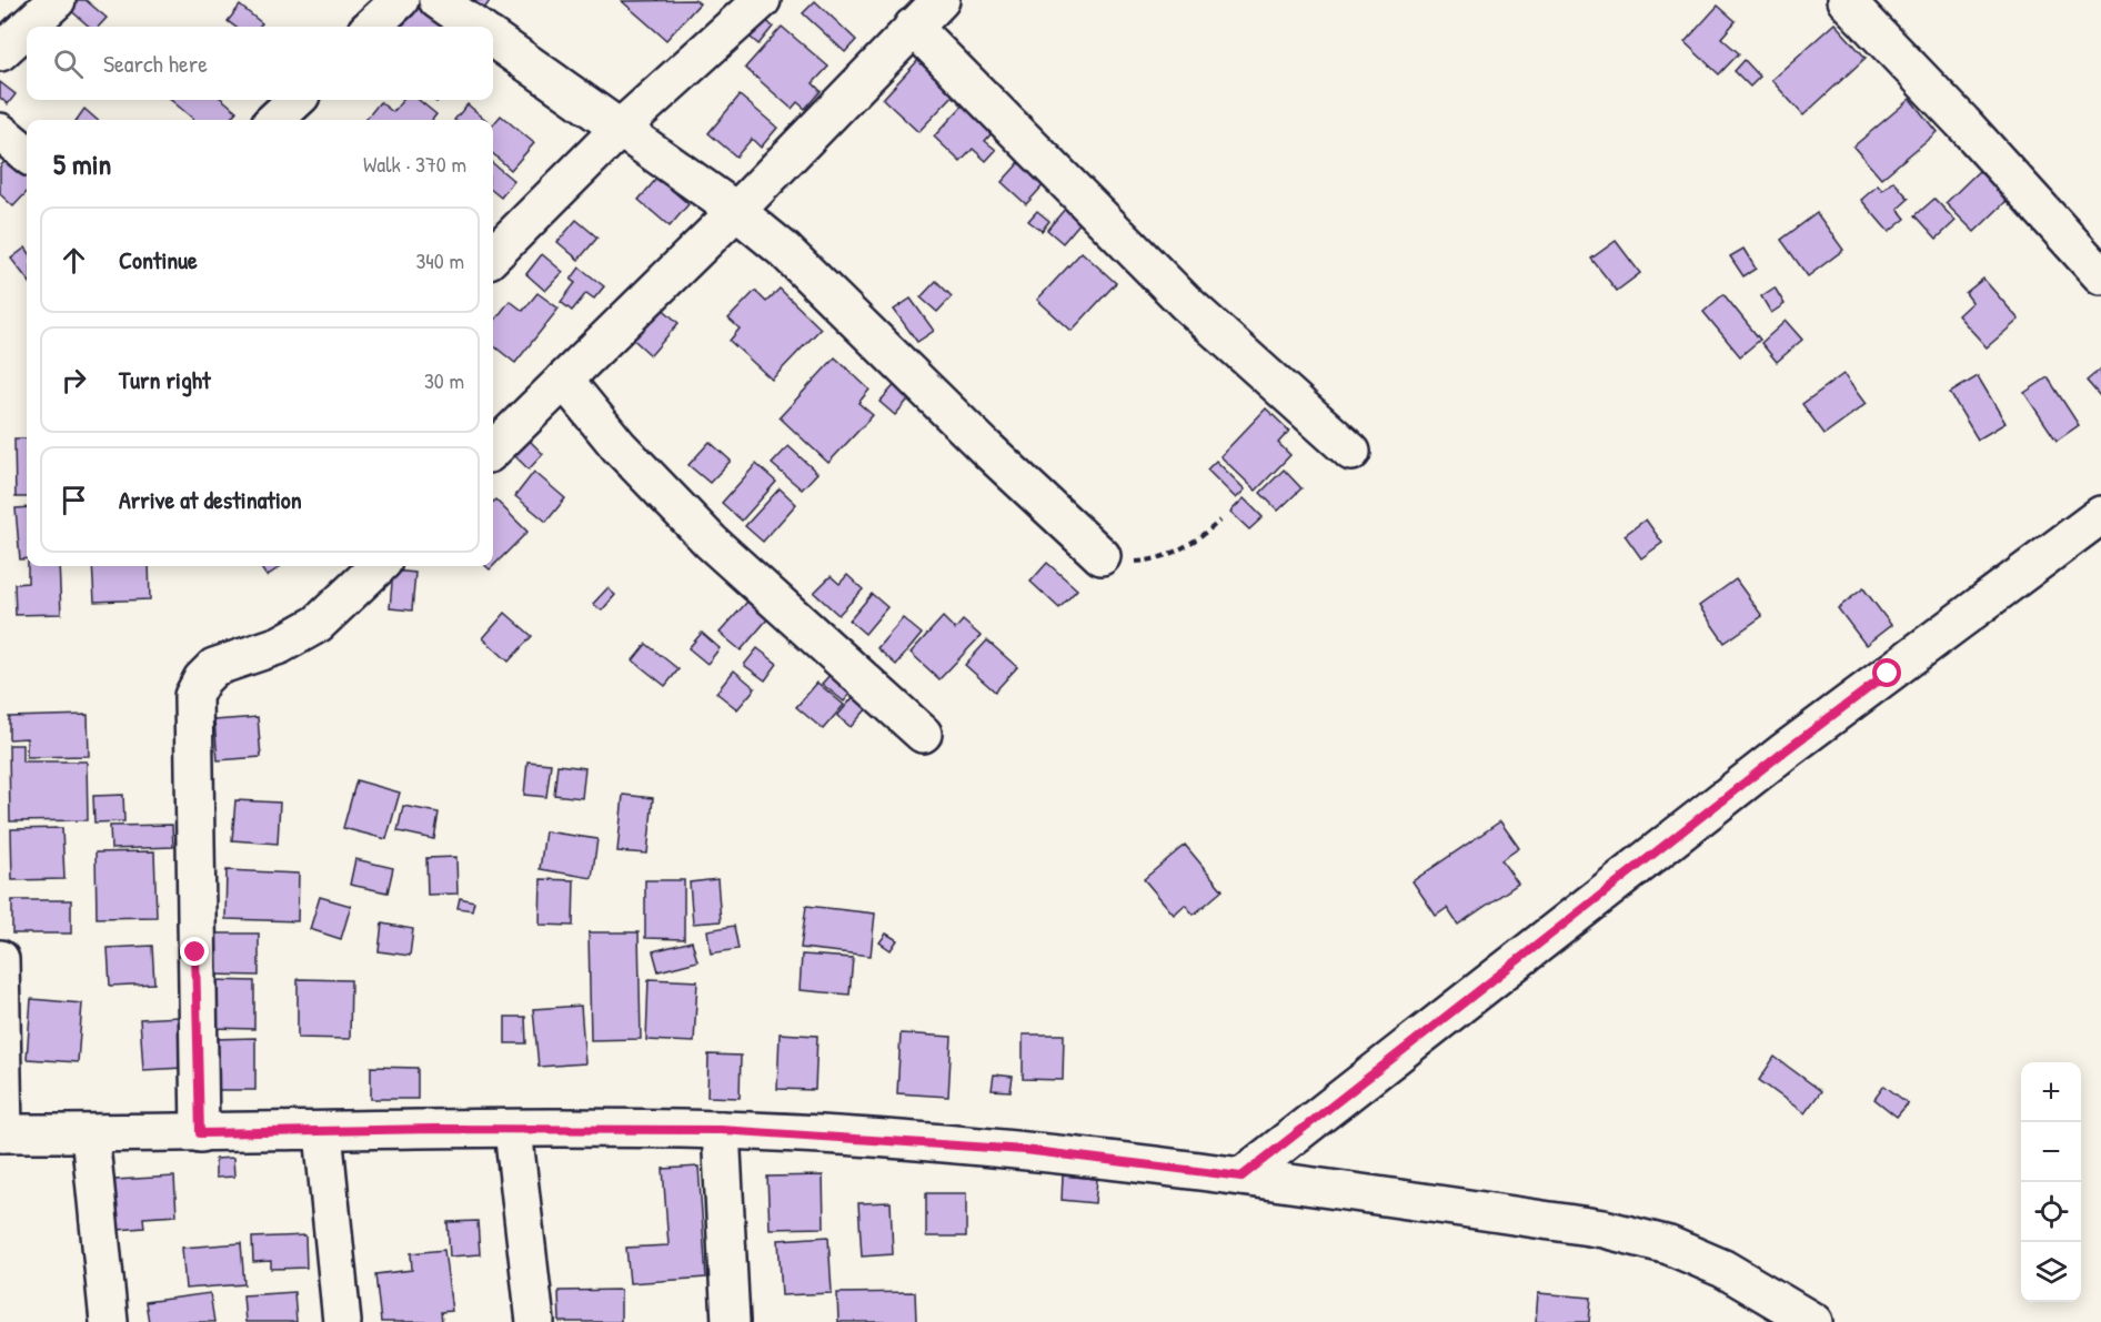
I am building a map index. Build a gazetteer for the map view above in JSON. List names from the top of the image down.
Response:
{
  "page": {
    "search": "Search here",
    "heading": ["5 min", "Walk · 370 m"],
    "list": [
      ["Continue", "340 m"],
      ["Turn right", "30 m"],
      "Arrive at destination"
    ],
    "map_buttons": ["+", "−"]
  }
}
